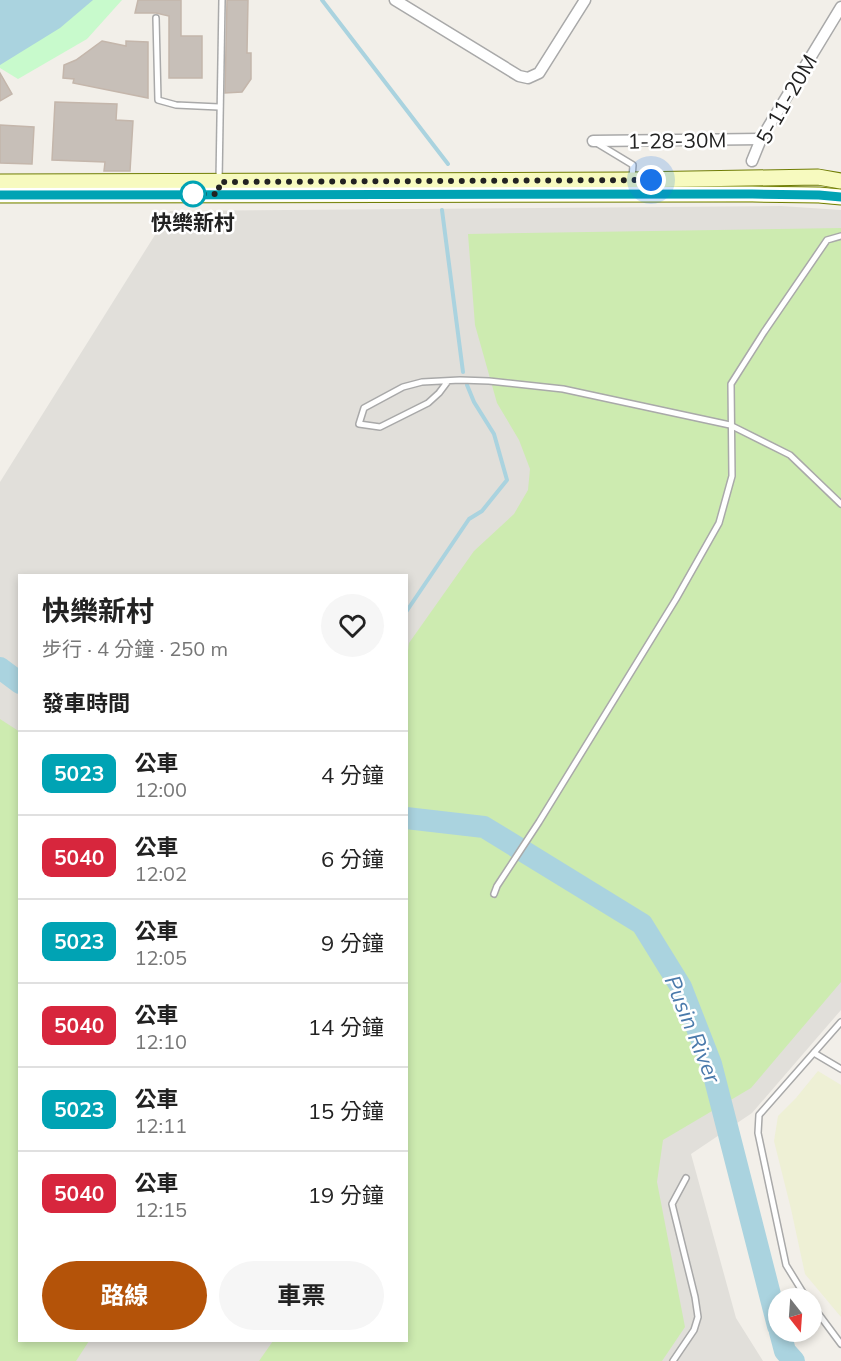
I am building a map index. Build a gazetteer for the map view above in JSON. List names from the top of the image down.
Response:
{
  "streets": {
    "street": ["5-11-20M", "1-28-30M"]
  },
  "crossings": [
    ["5-11-20M", "1-28-30M"]
  ],
  "water": ["Pusin River"],
  "places": ["快樂新村"],
  "lines": ["bus line 5023"],
  "north": "bottom",
  "page": {
    "heading": [
      ["快樂新村", "步行 · 4 分鐘 · 250 m"],
      "發車時間"
    ],
    "list": [
      {
        "mark": "5023",
        "name": "公車",
        "note": "12:00",
        "value": "4 分鐘"
      },
      {
        "mark": "5040",
        "name": "公車",
        "note": "12:02",
        "value": "6 分鐘"
      },
      {
        "mark": "5023",
        "name": "公車",
        "note": "12:05",
        "value": "9 分鐘"
      },
      {
        "mark": "5040",
        "name": "公車",
        "note": "12:10",
        "value": "14 分鐘"
      },
      {
        "mark": "5023",
        "name": "公車",
        "note": "12:11",
        "value": "15 分鐘"
      },
      {
        "mark": "5040",
        "name": "公車",
        "note": "12:15",
        "value": "19 分鐘"
      }
    ],
    "buttons": ["路線", "車票"]
  }
}
